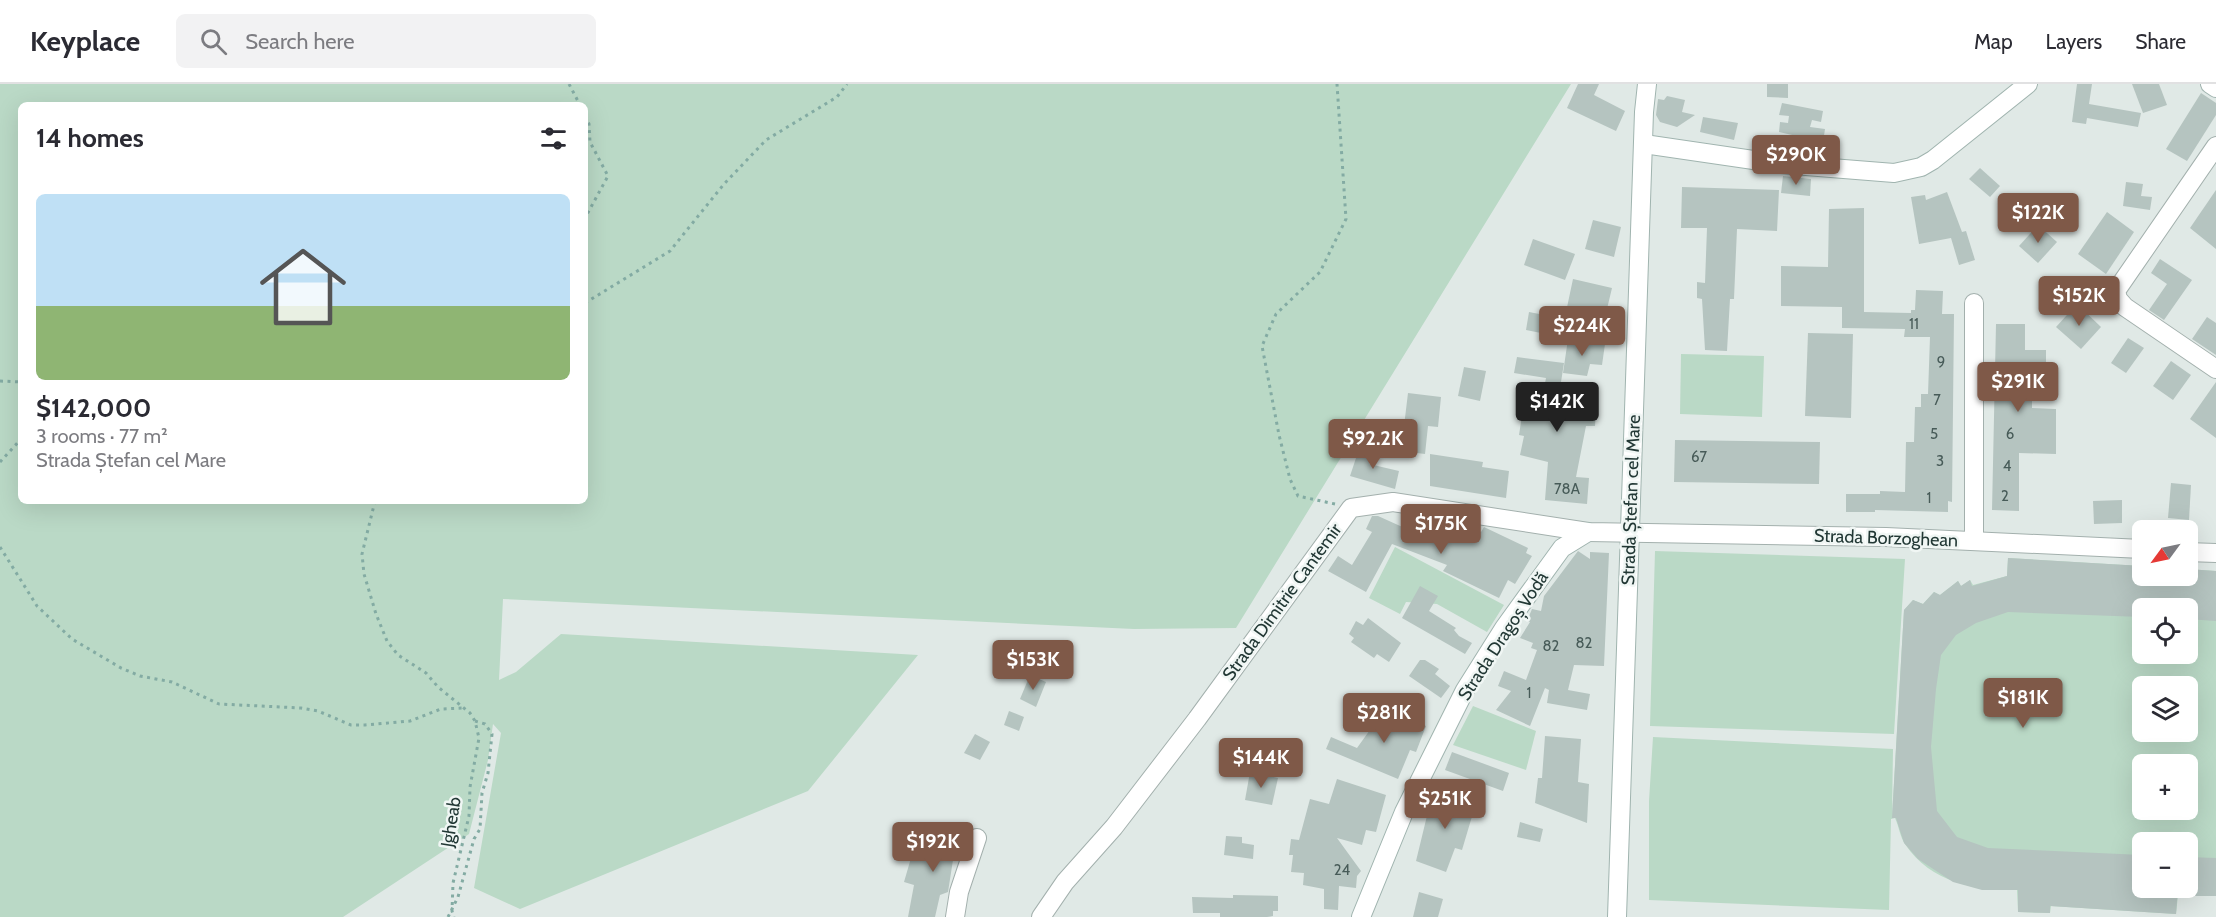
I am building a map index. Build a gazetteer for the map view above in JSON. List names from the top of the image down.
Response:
{
  "streets": {
    "street": [
      "Strada Ștefan cel Mare",
      "Strada Borzoghean",
      "Strada Dimitrie Cantemir",
      "Strada Dragoș Vodă"
    ],
    "path": ["Jgheab"]
  },
  "crossings": [
    ["Strada Ștefan cel Mare", "Strada Borzoghean"],
    ["Strada Ștefan cel Mare", "Strada Dimitrie Cantemir"],
    ["Strada Borzoghean", "Strada Dimitrie Cantemir"],
    ["Strada Dimitrie Cantemir", "Strada Dragoș Vodă"]
  ],
  "house_numbers": [
    "11",
    "9",
    "7",
    "5",
    "6",
    "67",
    "3",
    "4",
    "78A",
    "2",
    "1",
    "82",
    "82",
    "1",
    "24"
  ],
  "north": "bottom left",
  "page": {
    "header": "Keyplace",
    "search": "Search here",
    "nav": ["Map", "Layers", "Share"],
    "heading": "14 homes",
    "price": [
      "$290K",
      "$122K",
      "$152K",
      "$224K",
      "$291K",
      "$142K",
      "$92.2K",
      "$175K",
      "$153K",
      "$181K",
      "$281K",
      "$144K",
      "$251K",
      "$192K"
    ],
    "list": [
      {
        "name": "$142,000",
        "note": "3 rooms · 77 m² · Strada Ștefan cel Mare"
      }
    ],
    "map_buttons": ["+", "−"]
  }
}
